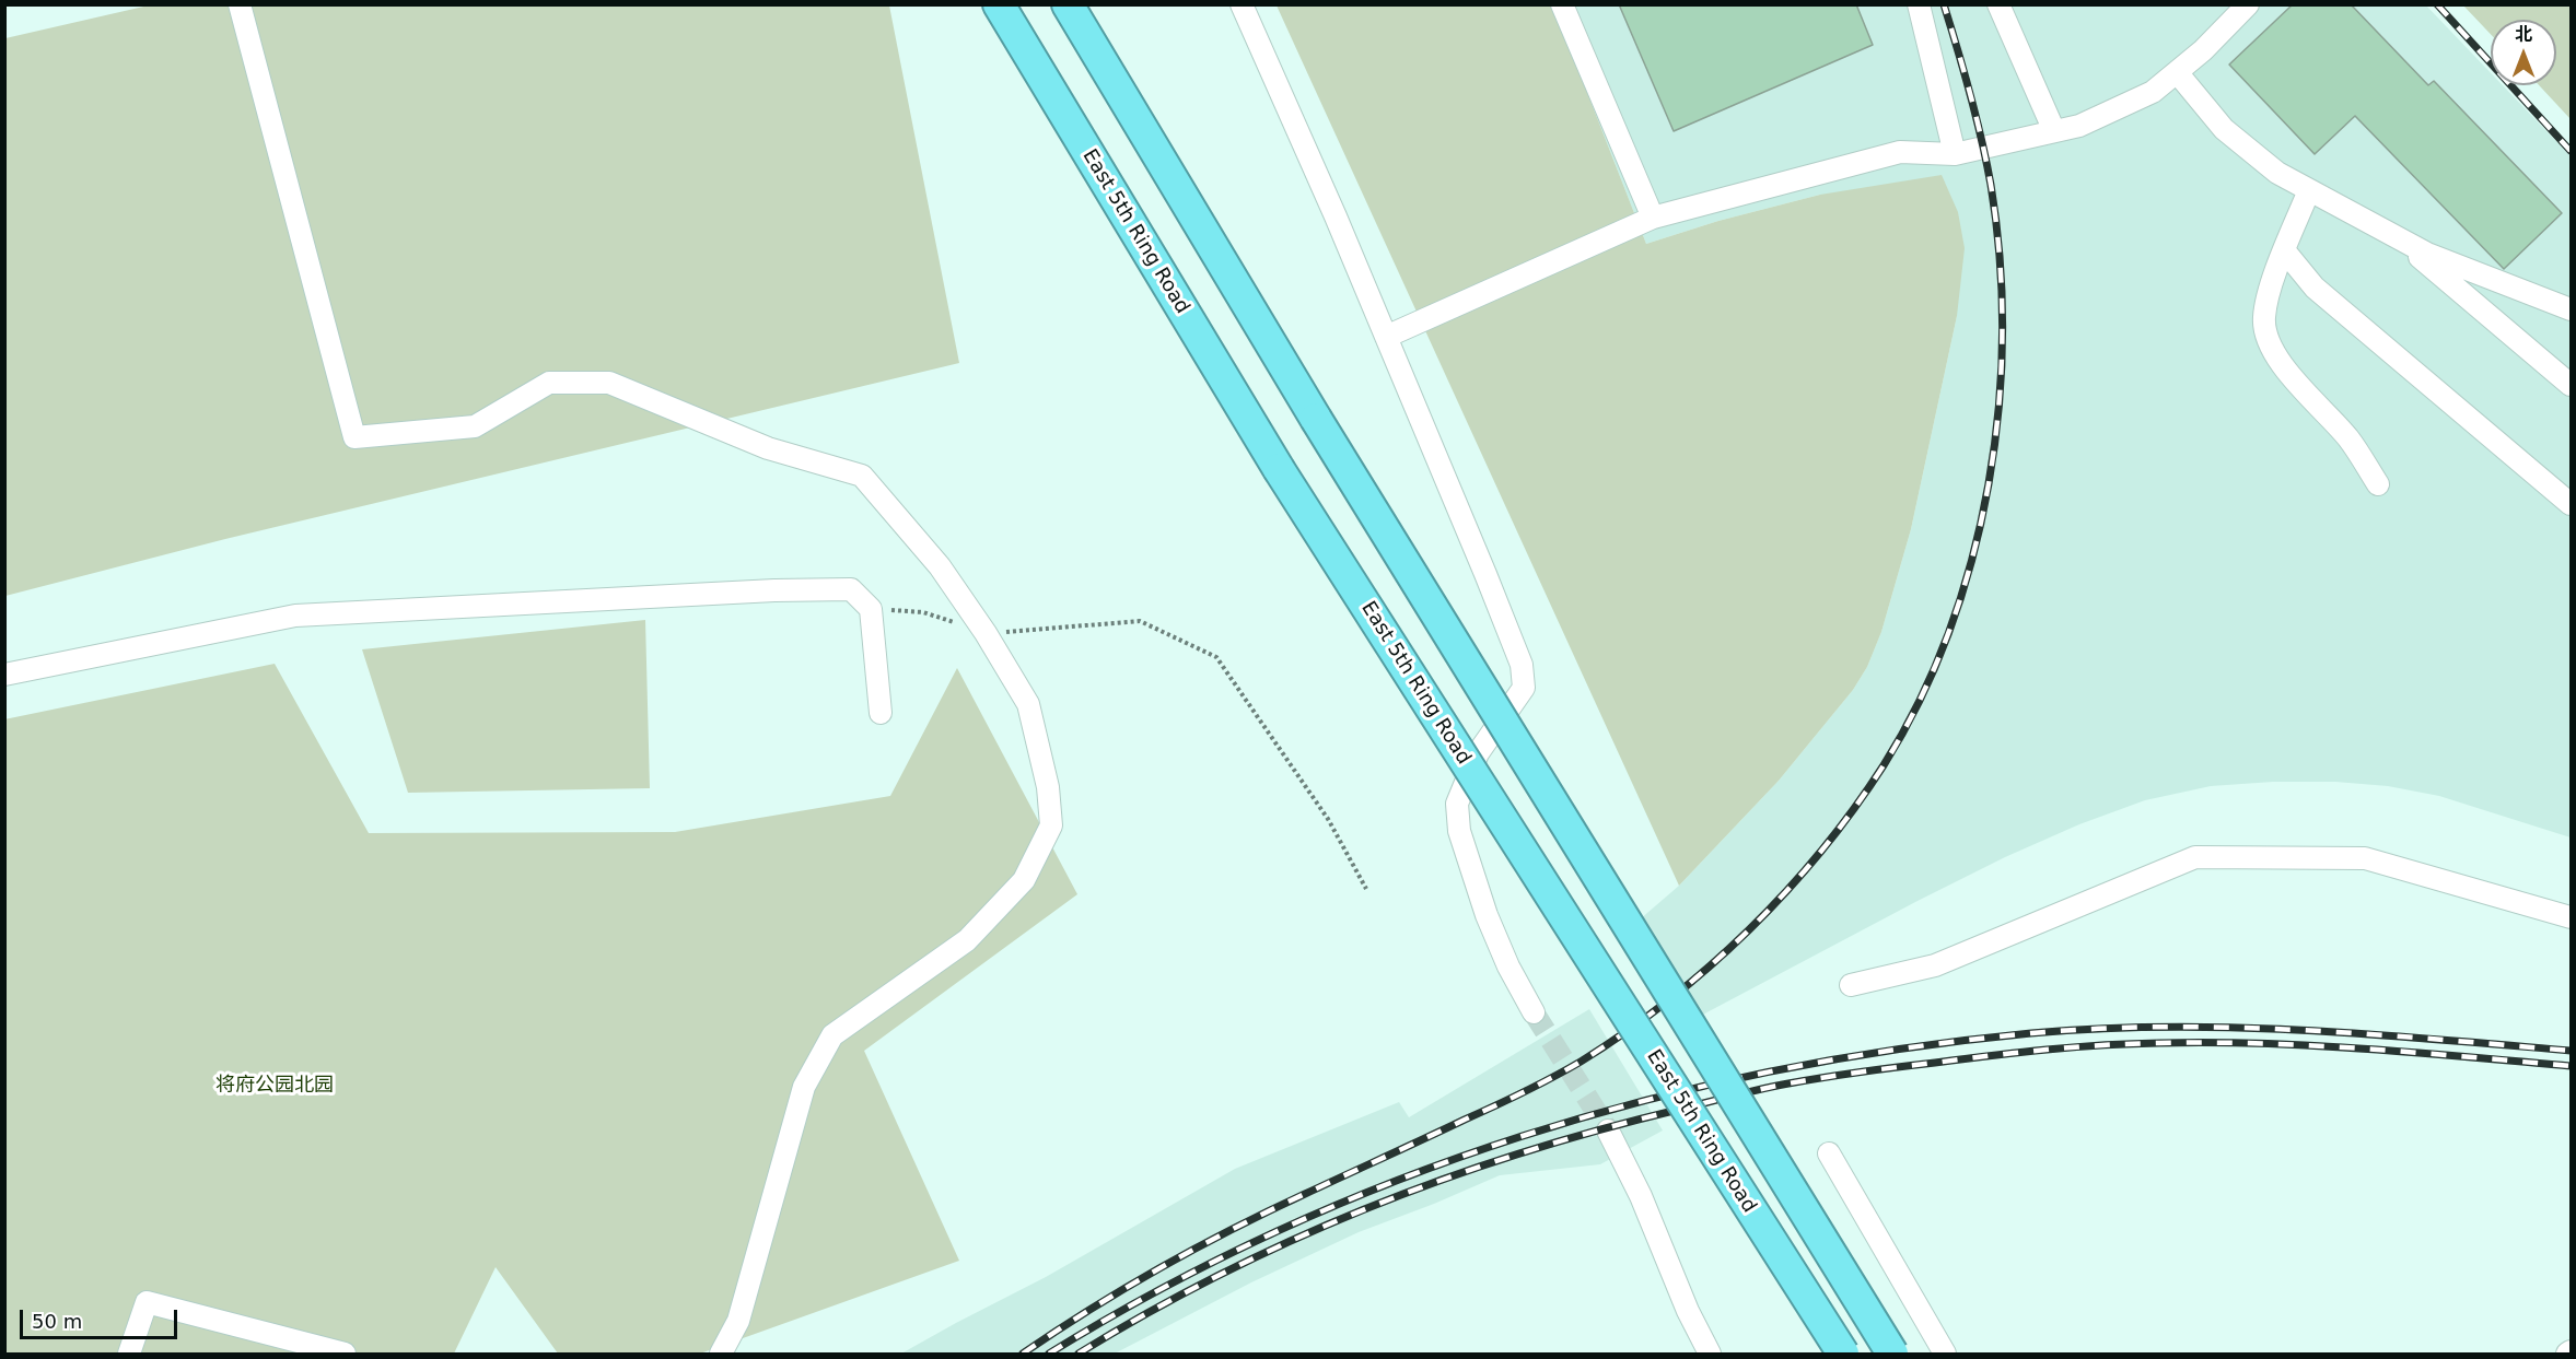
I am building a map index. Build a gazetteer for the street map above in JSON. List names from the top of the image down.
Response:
{
  "streets": {
    "highway": ["East 5th Ring Road"]
  },
  "parks": ["将府公园北园"],
  "scale_bar": "50 m",
  "north": "top"
}
